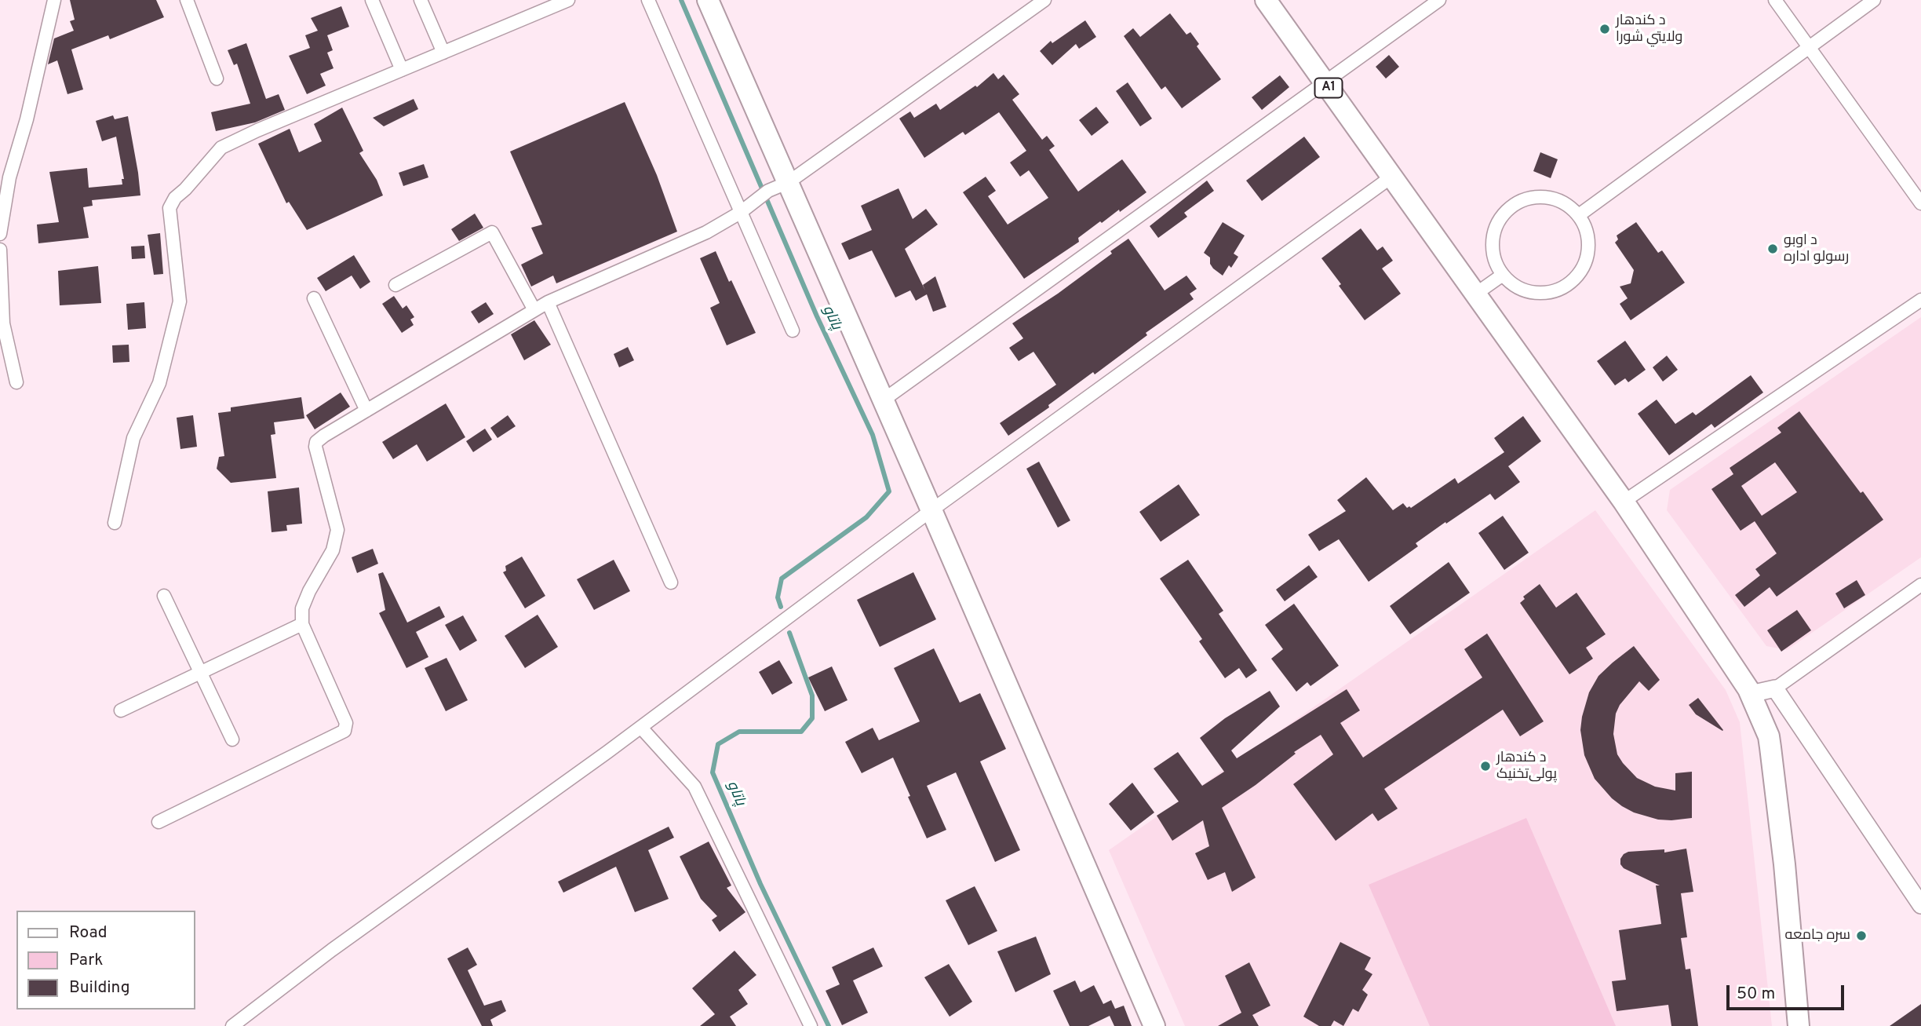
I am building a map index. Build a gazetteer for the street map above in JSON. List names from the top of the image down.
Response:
{
  "streets": {
    "main road": ["A1"]
  },
  "water": ["پاتاو"],
  "places": [
    "د کندهار ولايتي شورا",
    "د اوبو رسولو اداره",
    "د کندهار پولی‌تخنیک",
    "سره جامعه"
  ],
  "legend": ["Road", "Park", "Building"],
  "scale_bar": "50 m"
}
